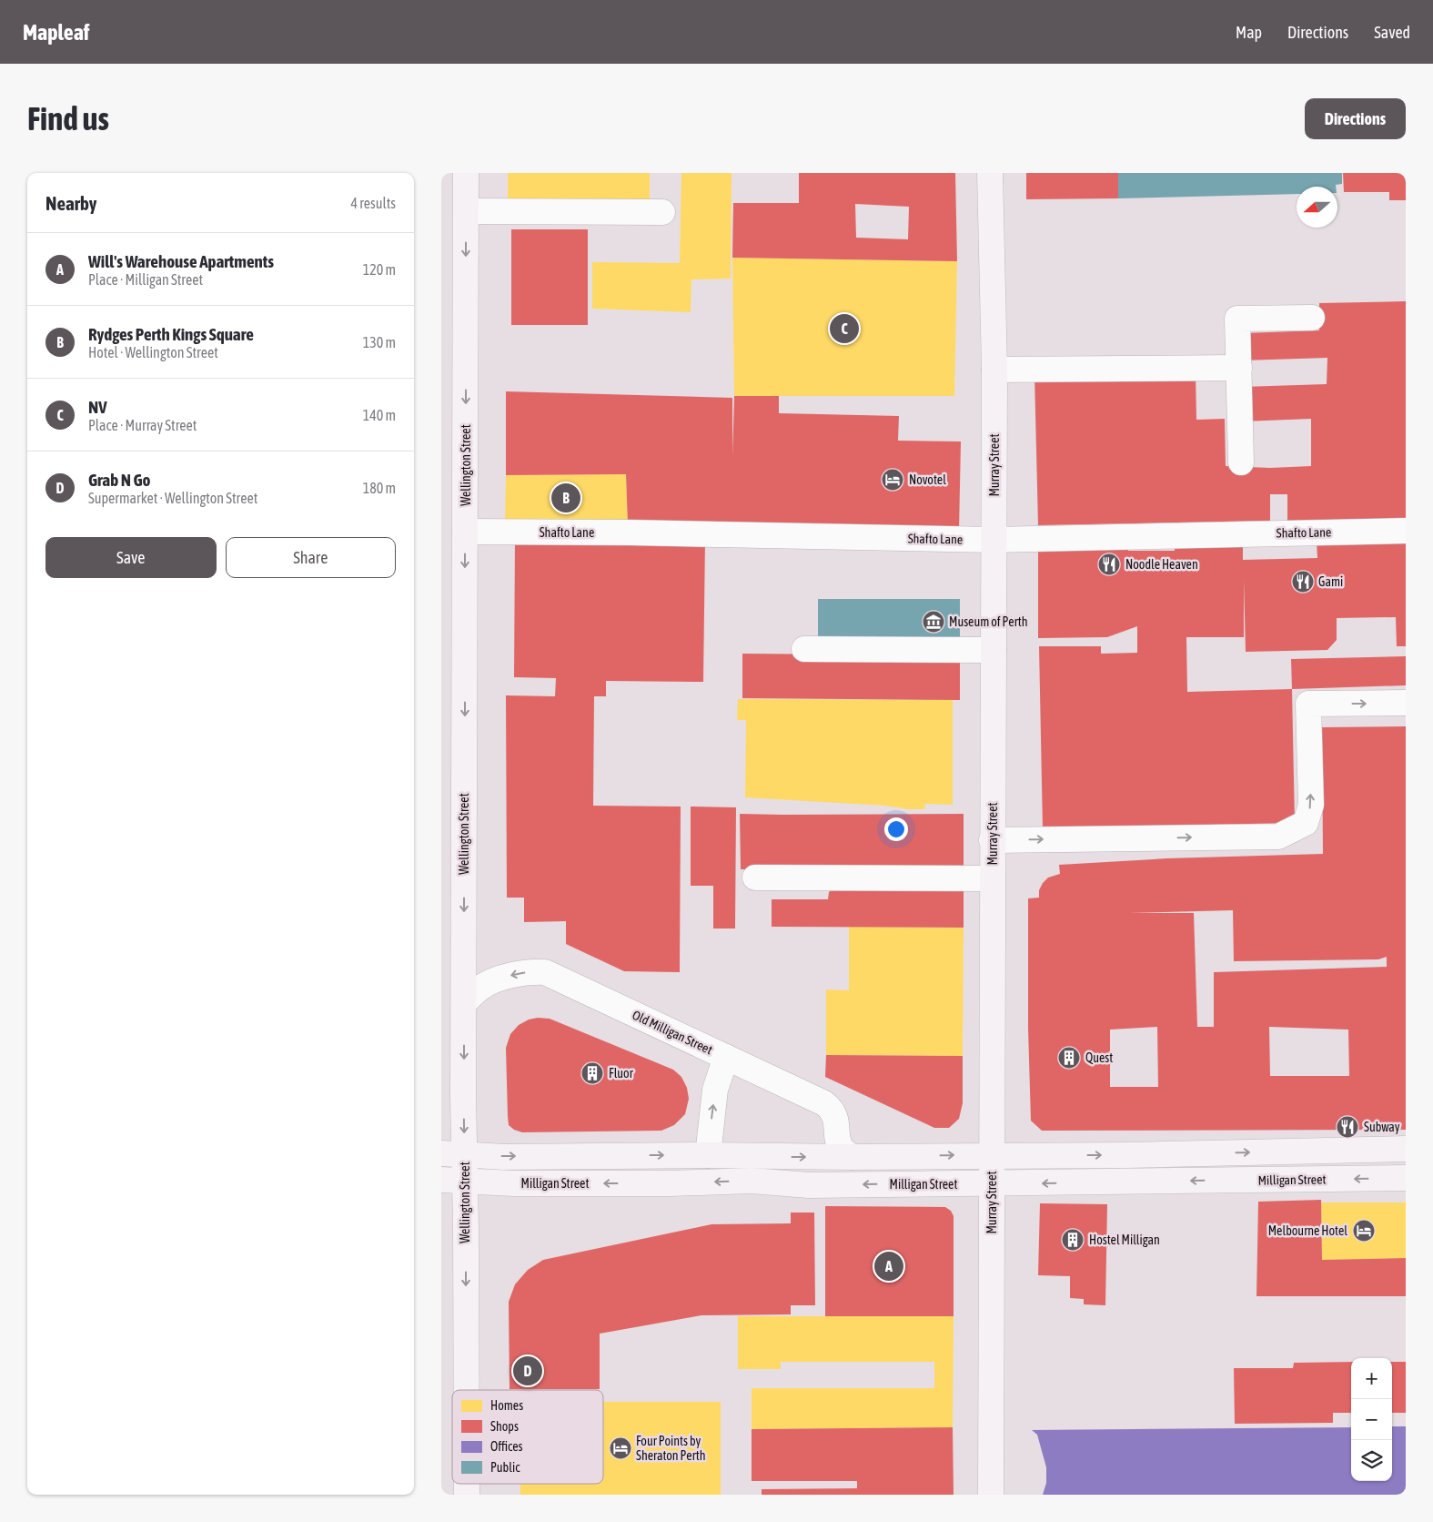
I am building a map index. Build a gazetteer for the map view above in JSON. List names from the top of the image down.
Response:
{
  "streets": {
    "main road": ["Wellington Street", "Murray Street", "Milligan Street"],
    "street": ["Shafto Lane", "Old Milligan Street"]
  },
  "crossings": [
    ["Wellington Street", "Shafto Lane"],
    ["Wellington Street", "Old Milligan Street"],
    ["Wellington Street", "Milligan Street"],
    ["Murray Street", "Shafto Lane"],
    ["Murray Street", "Milligan Street"]
  ],
  "one_way": ["Wellington Street", "Old Milligan Street"],
  "places": {
    "hotel": ["Novotel", "Melbourne Hotel", "Four Points by Sheraton Perth"],
    "restaurant": ["Noodle Heaven", "Gami", "Subway"],
    "museum": ["Museum of Perth"],
    "building": ["Quest", "Fluor", "Hostel Milligan"]
  },
  "legend": [
    "Homes",
    "Shops",
    "Offices",
    "Public"
  ],
  "north": "left",
  "page": {
    "header": "Mapleaf",
    "nav": ["Map", "Directions", "Saved"],
    "buttons": [
      "Directions",
      ["Save", "Share"]
    ],
    "title": "Find us",
    "heading": ["Nearby", "4 results"],
    "list": [
      {
        "mark": "A",
        "name": "Will's Warehouse Apartments",
        "note": "Place · Milligan Street",
        "value": "120 m"
      },
      {
        "mark": "B",
        "name": "Rydges Perth Kings Square",
        "note": "Hotel · Wellington Street",
        "value": "130 m"
      },
      {
        "mark": "C",
        "name": "NV",
        "note": "Place · Murray Street",
        "value": "140 m"
      },
      {
        "mark": "D",
        "name": "Grab N Go",
        "note": "Supermarket · Wellington Street",
        "value": "180 m"
      }
    ],
    "pins": [
      "C",
      "B",
      "A",
      "D"
    ],
    "map_buttons": ["+", "−"]
  }
}
